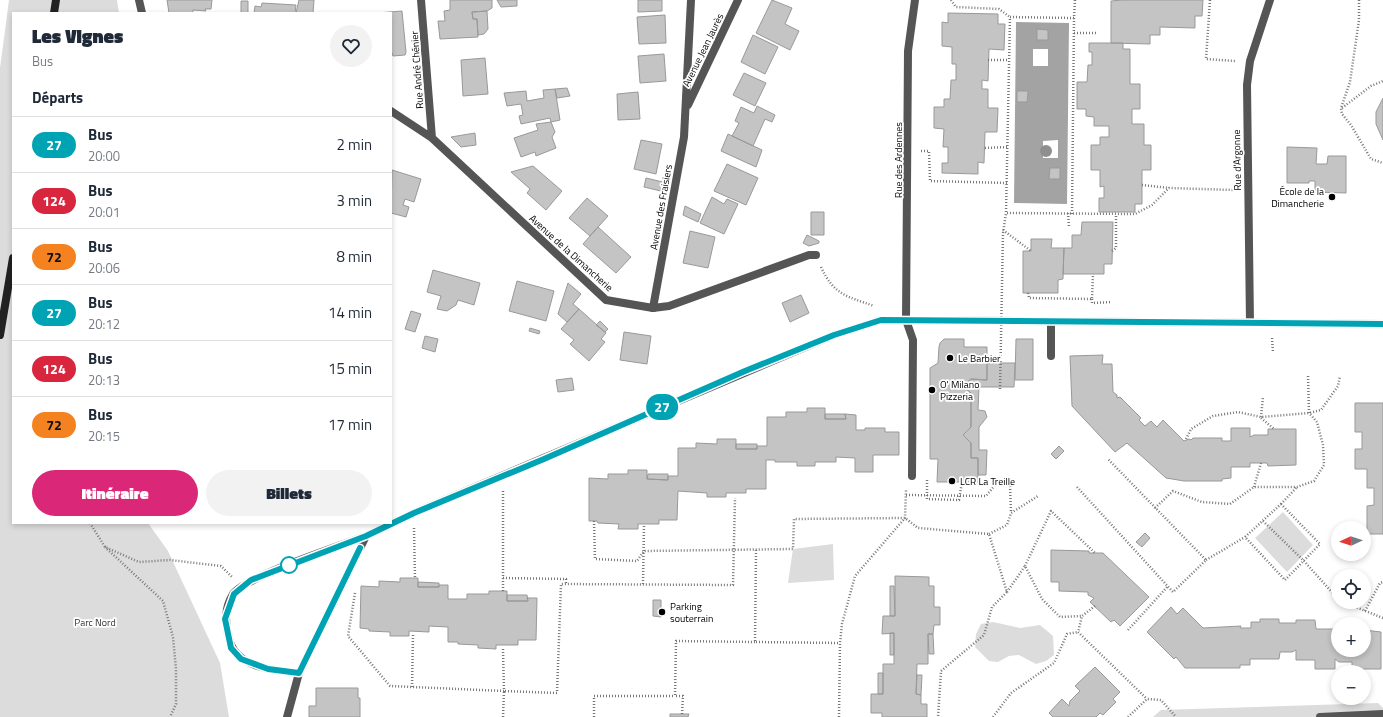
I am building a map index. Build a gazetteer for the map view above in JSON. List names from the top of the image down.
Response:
{
  "streets": {
    "street": [
      "Avenue Jean Jaurès",
      "Rue André Chénier",
      "Rue des Ardennes",
      "Rue d'Argonne",
      "Avenue des Fraisiers",
      "Avenue de la Dimancherie"
    ]
  },
  "crossings": [
    ["Avenue Jean Jaurès", "Avenue des Fraisiers"],
    ["Rue André Chénier", "Avenue de la Dimancherie"],
    ["Avenue des Fraisiers", "Avenue de la Dimancherie"]
  ],
  "parks": ["Parc Nord"],
  "places": [
    "École de la Dimancherie",
    "Le Barbier",
    "O' Milano Pizzeria",
    "LCR La Treille",
    "Parking souterrain"
  ],
  "lines": ["bus line 27"],
  "north": "left",
  "page": {
    "on_map": "27",
    "heading": [
      ["Les Vignes", "Bus"],
      "Départs"
    ],
    "list": [
      {
        "mark": "27",
        "name": "Bus",
        "note": "20:00",
        "value": "2 min"
      },
      {
        "mark": "124",
        "name": "Bus",
        "note": "20:01",
        "value": "3 min"
      },
      {
        "mark": "72",
        "name": "Bus",
        "note": "20:06",
        "value": "8 min"
      },
      {
        "mark": "27",
        "name": "Bus",
        "note": "20:12",
        "value": "14 min"
      },
      {
        "mark": "124",
        "name": "Bus",
        "note": "20:13",
        "value": "15 min"
      },
      {
        "mark": "72",
        "name": "Bus",
        "note": "20:15",
        "value": "17 min"
      }
    ],
    "buttons": ["Itinéraire", "Billets"],
    "map_buttons": ["+", "−"]
  }
}
